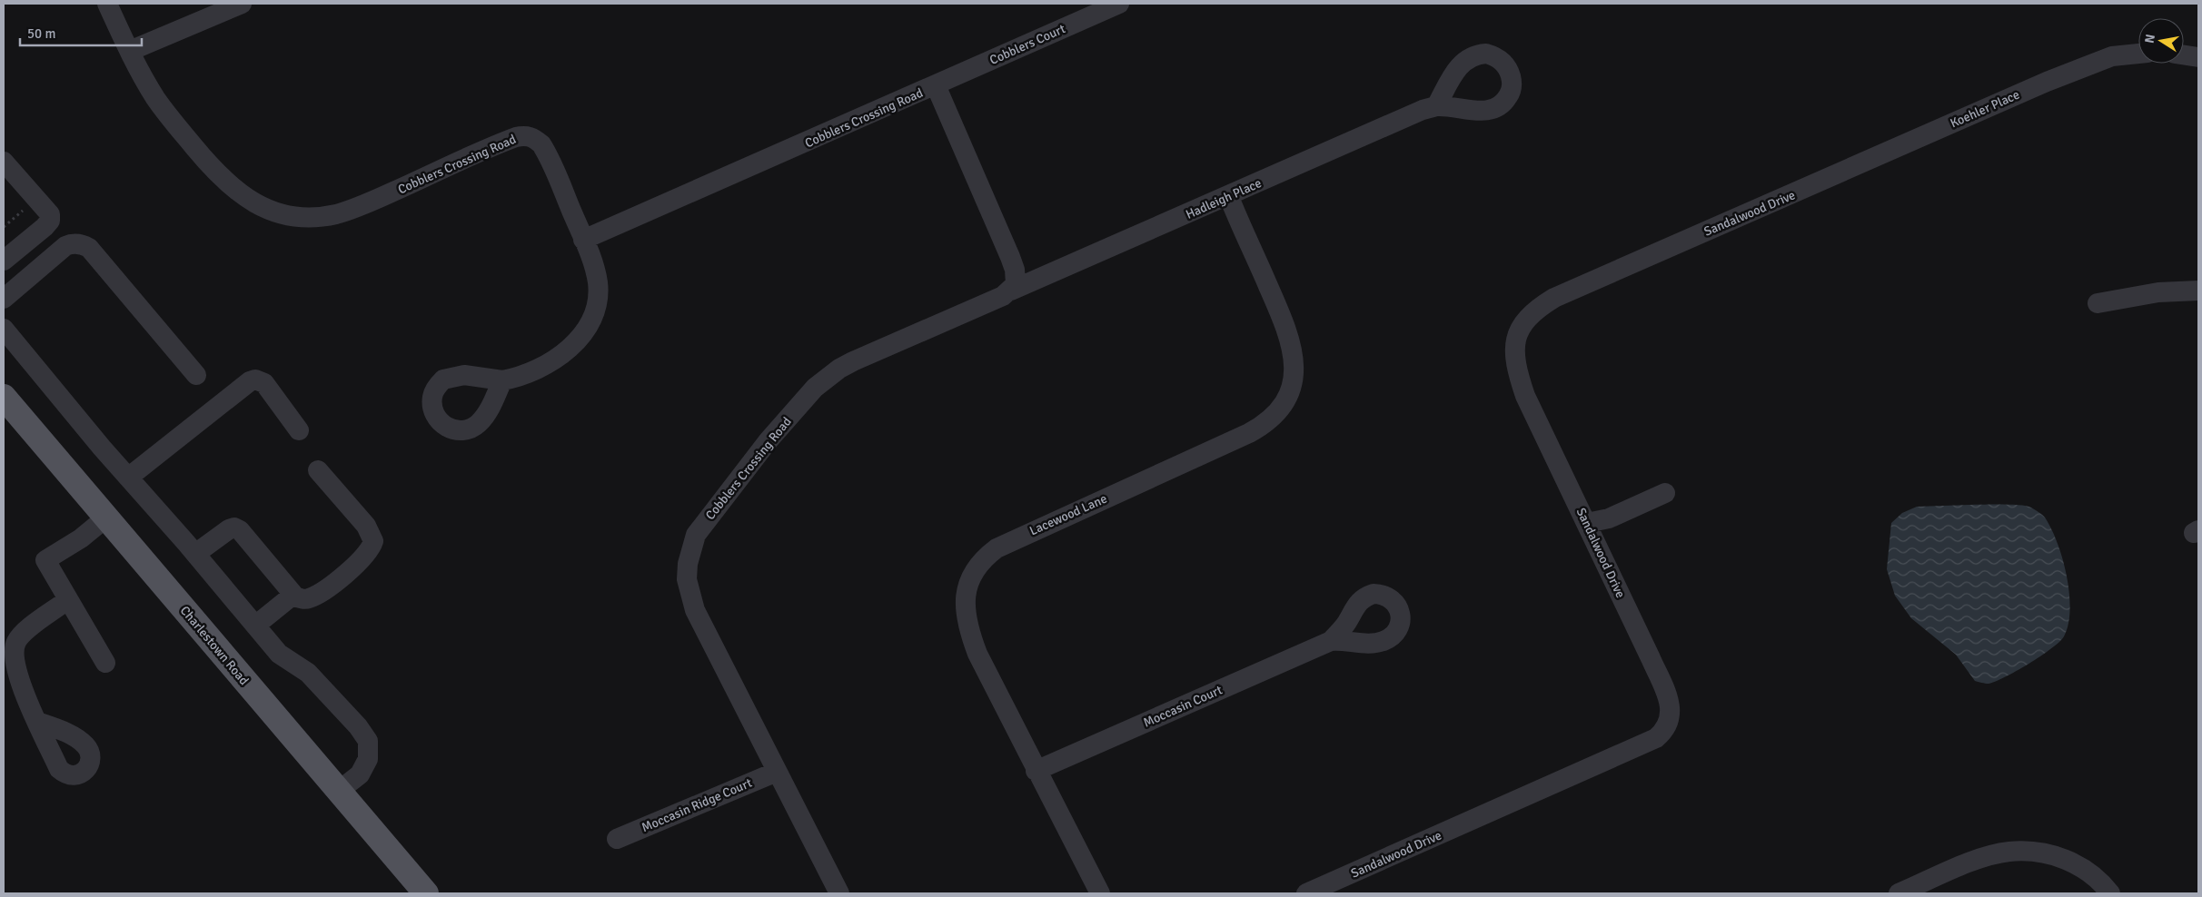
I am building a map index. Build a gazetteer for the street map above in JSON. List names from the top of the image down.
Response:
{
  "streets": {
    "main road": ["Charlestown Road"],
    "street": [
      "Cobblers Court",
      "Koehler Place",
      "Cobblers Crossing Road",
      "Hadleigh Place",
      "Sandalwood Drive",
      "Lacewood Lane",
      "Moccasin Court",
      "Moccasin Ridge Court"
    ]
  },
  "crossings": [
    ["Cobblers Court", "Cobblers Crossing Road"],
    ["Koehler Place", "Sandalwood Drive"],
    ["Cobblers Crossing Road", "Hadleigh Place"],
    ["Cobblers Crossing Road", "Moccasin Ridge Court"],
    ["Hadleigh Place", "Lacewood Lane"],
    ["Lacewood Lane", "Moccasin Court"]
  ],
  "scale_bar": "50 m",
  "north": "left"
}
